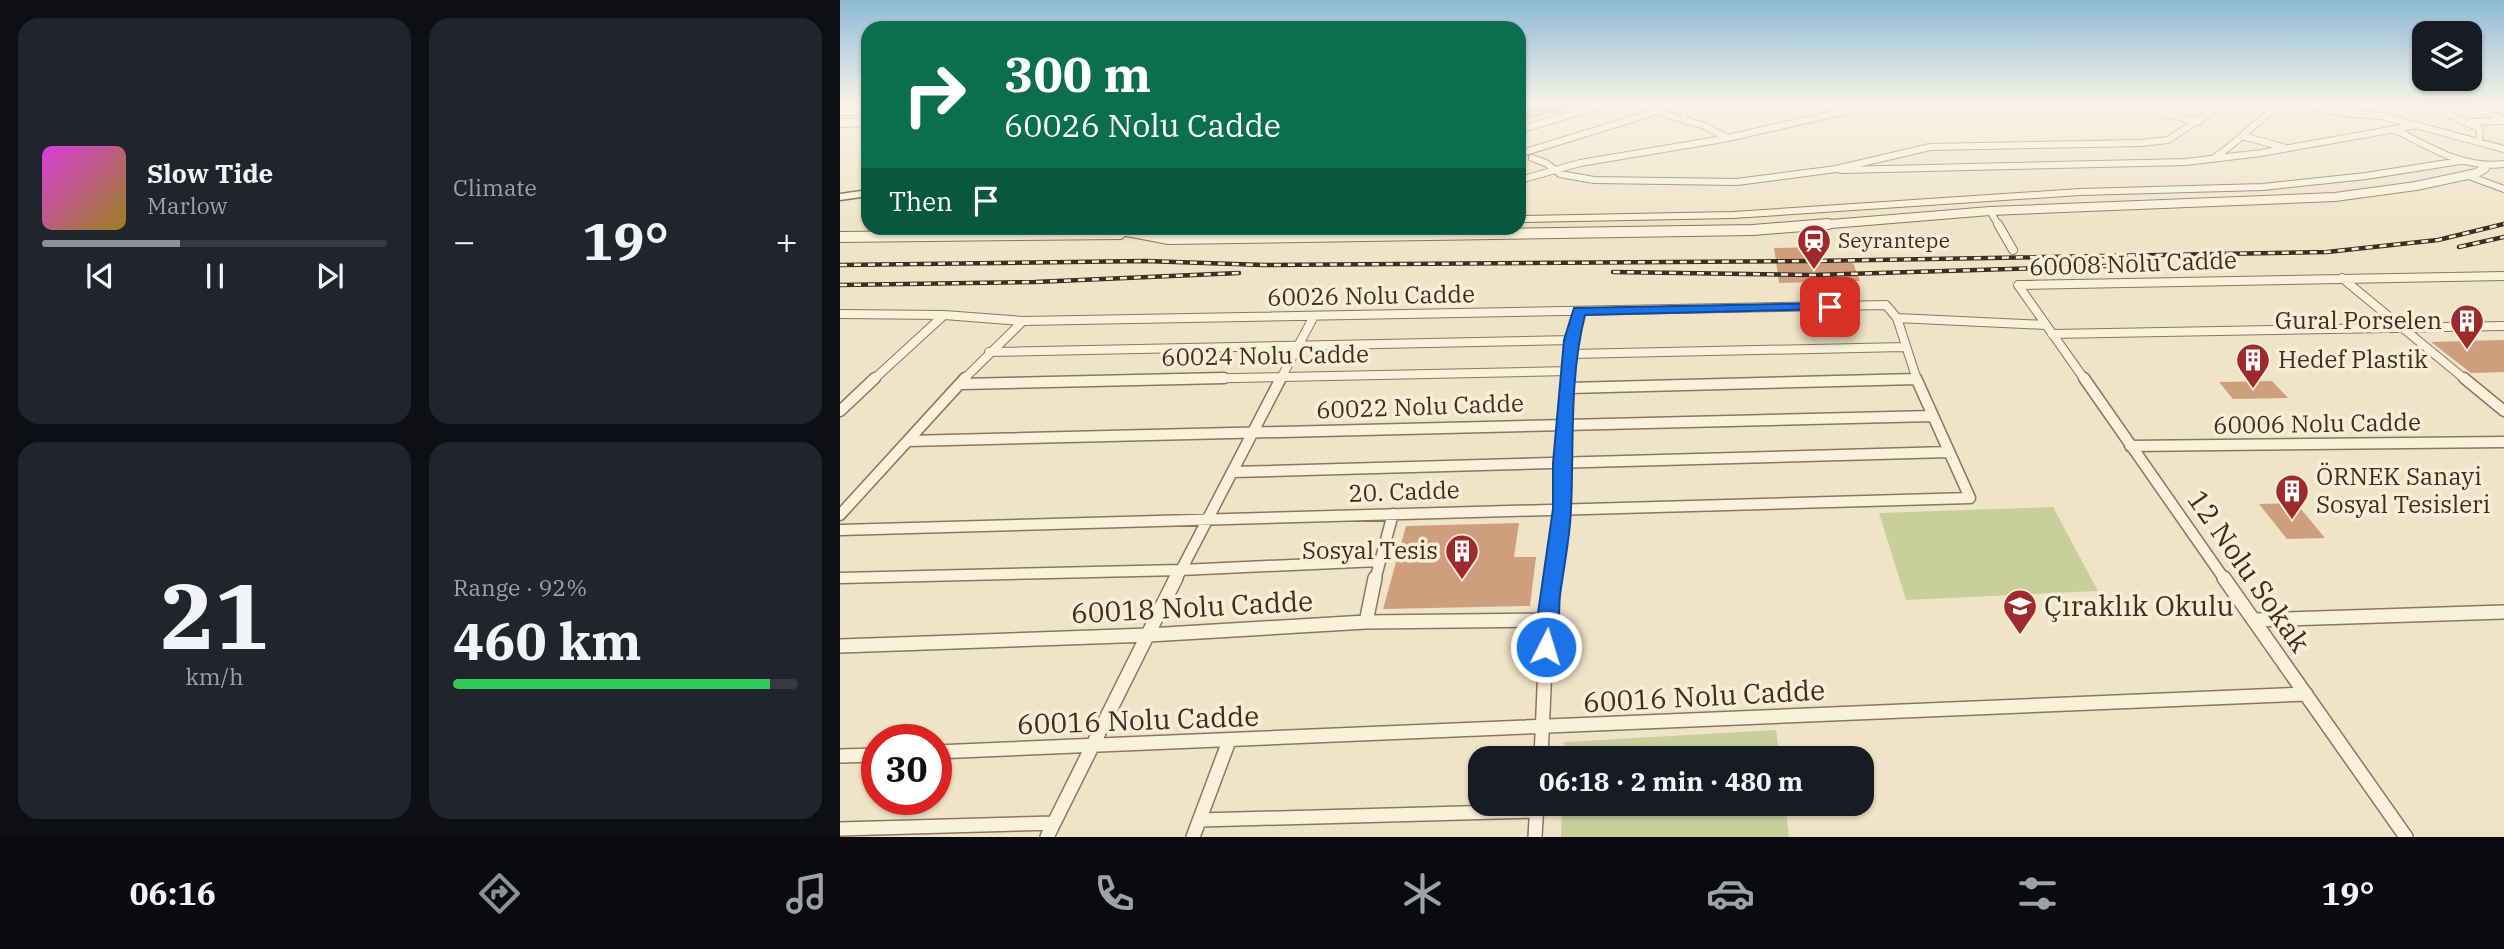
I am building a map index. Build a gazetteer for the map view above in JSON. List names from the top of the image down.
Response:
{
  "streets": {
    "street": [
      "60008 Nolu Cadde",
      "60026 Nolu Cadde",
      "60024 Nolu Cadde",
      "60022 Nolu Cadde",
      "60006 Nolu Cadde",
      "20. Cadde",
      "12 Nolu Sokak",
      "60018 Nolu Cadde",
      "60016 Nolu Cadde"
    ]
  },
  "crossings": [
    ["60008 Nolu Cadde", "12 Nolu Sokak"],
    ["60006 Nolu Cadde", "12 Nolu Sokak"],
    ["12 Nolu Sokak", "60016 Nolu Cadde"]
  ],
  "places": {
    "station": ["Seyrantepe"],
    "building": [
      "Gural Porselen",
      "Hedef Plastik",
      "ÖRNEK Sanayi Sosyal Tesisleri",
      "Sosyal Tesis"
    ],
    "school or university": ["Çıraklık Okulu"]
  },
  "page": {
    "tile": [
      "Climate",
      ["21", "km/h"],
      ["Range · 92%", "460 km"]
    ],
    "turn": ["300 m", "60026 Nolu Cadde"],
    "song": ["Slow Tide", "Marlow"],
    "then": "Then",
    "heat": ["−", "19°", "+"],
    "limit": "30",
    "trip": "06:18 · 2 min · 480 m",
    "tabs": ["06:16", "19°"]
  }
}
